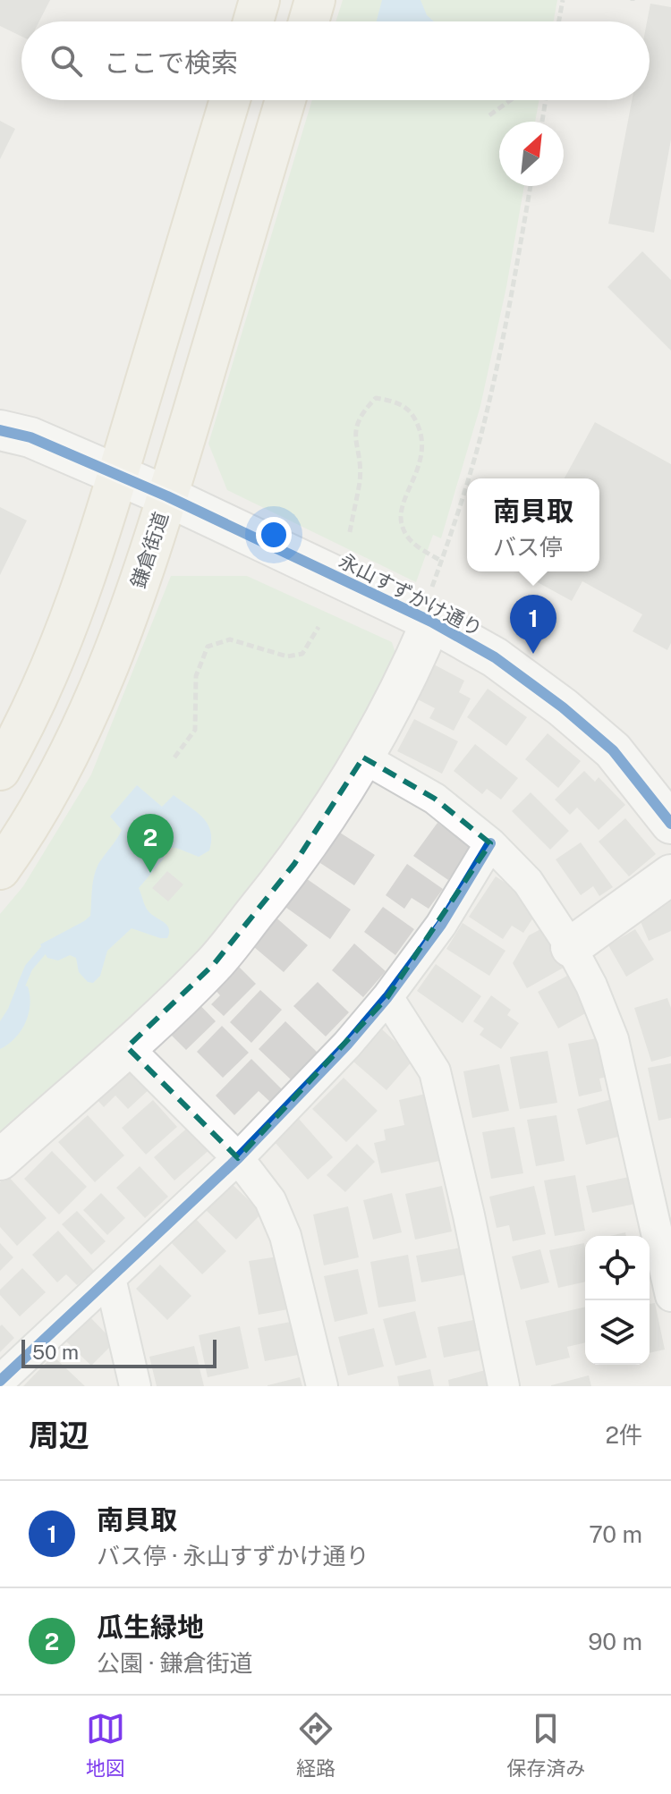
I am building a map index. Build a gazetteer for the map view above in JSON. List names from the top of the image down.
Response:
{
  "streets": {
    "main road": ["鎌倉街道"],
    "street": ["永山すずかけ通り"]
  },
  "crossings": [
    ["鎌倉街道", "永山すずかけ通り"]
  ],
  "scale_bar": "50 m",
  "north": "top right",
  "page": {
    "search": "ここで検索",
    "popup": ["南貝取", "バス停"],
    "pins": ["1", "2"],
    "scale": "50 m",
    "heading": ["周辺", "2件"],
    "list": [
      {
        "mark": "1",
        "name": "南貝取",
        "note": "バス停 · 永山すずかけ通り",
        "value": "70 m"
      },
      {
        "mark": "2",
        "name": "瓜生緑地",
        "note": "公園 · 鎌倉街道",
        "value": "90 m"
      }
    ],
    "nav": ["地図", "経路", "保存済み"]
  }
}
